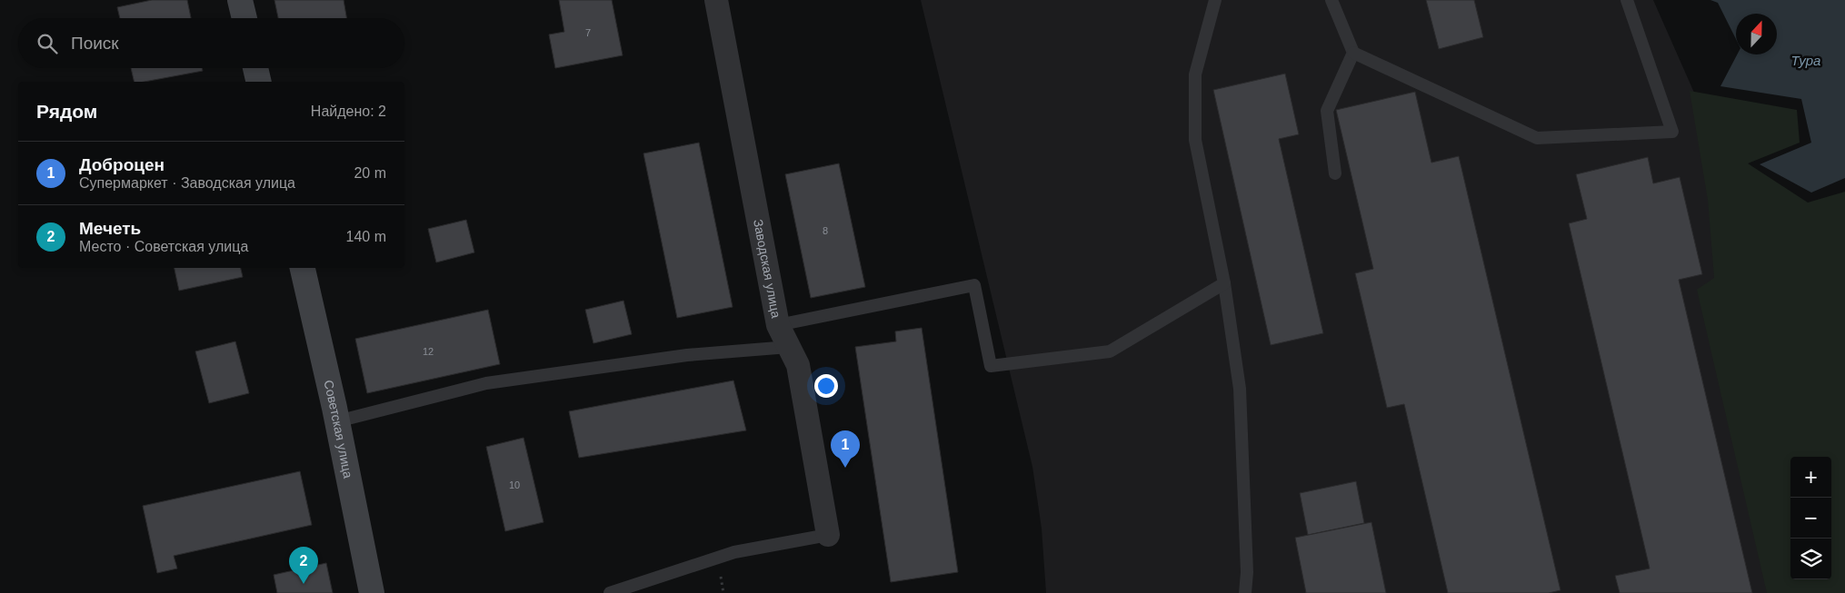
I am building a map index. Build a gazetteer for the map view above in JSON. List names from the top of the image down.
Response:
{
  "streets": {
    "main road": ["Советская улица"],
    "street": ["Заводская улица"]
  },
  "water": ["Тура"],
  "house_numbers": [
    "7",
    "8",
    "12",
    "10"
  ],
  "north": "top",
  "page": {
    "search": "Поиск",
    "heading": ["Рядом", "Найдено: 2"],
    "list": [
      {
        "mark": "1",
        "name": "Доброцен",
        "note": "Супермаркет · Заводская улица",
        "value": "20 m"
      },
      {
        "mark": "2",
        "name": "Мечеть",
        "note": "Место · Советская улица",
        "value": "140 m"
      }
    ],
    "pins": ["1", "2"],
    "map_buttons": ["+", "−"]
  }
}
